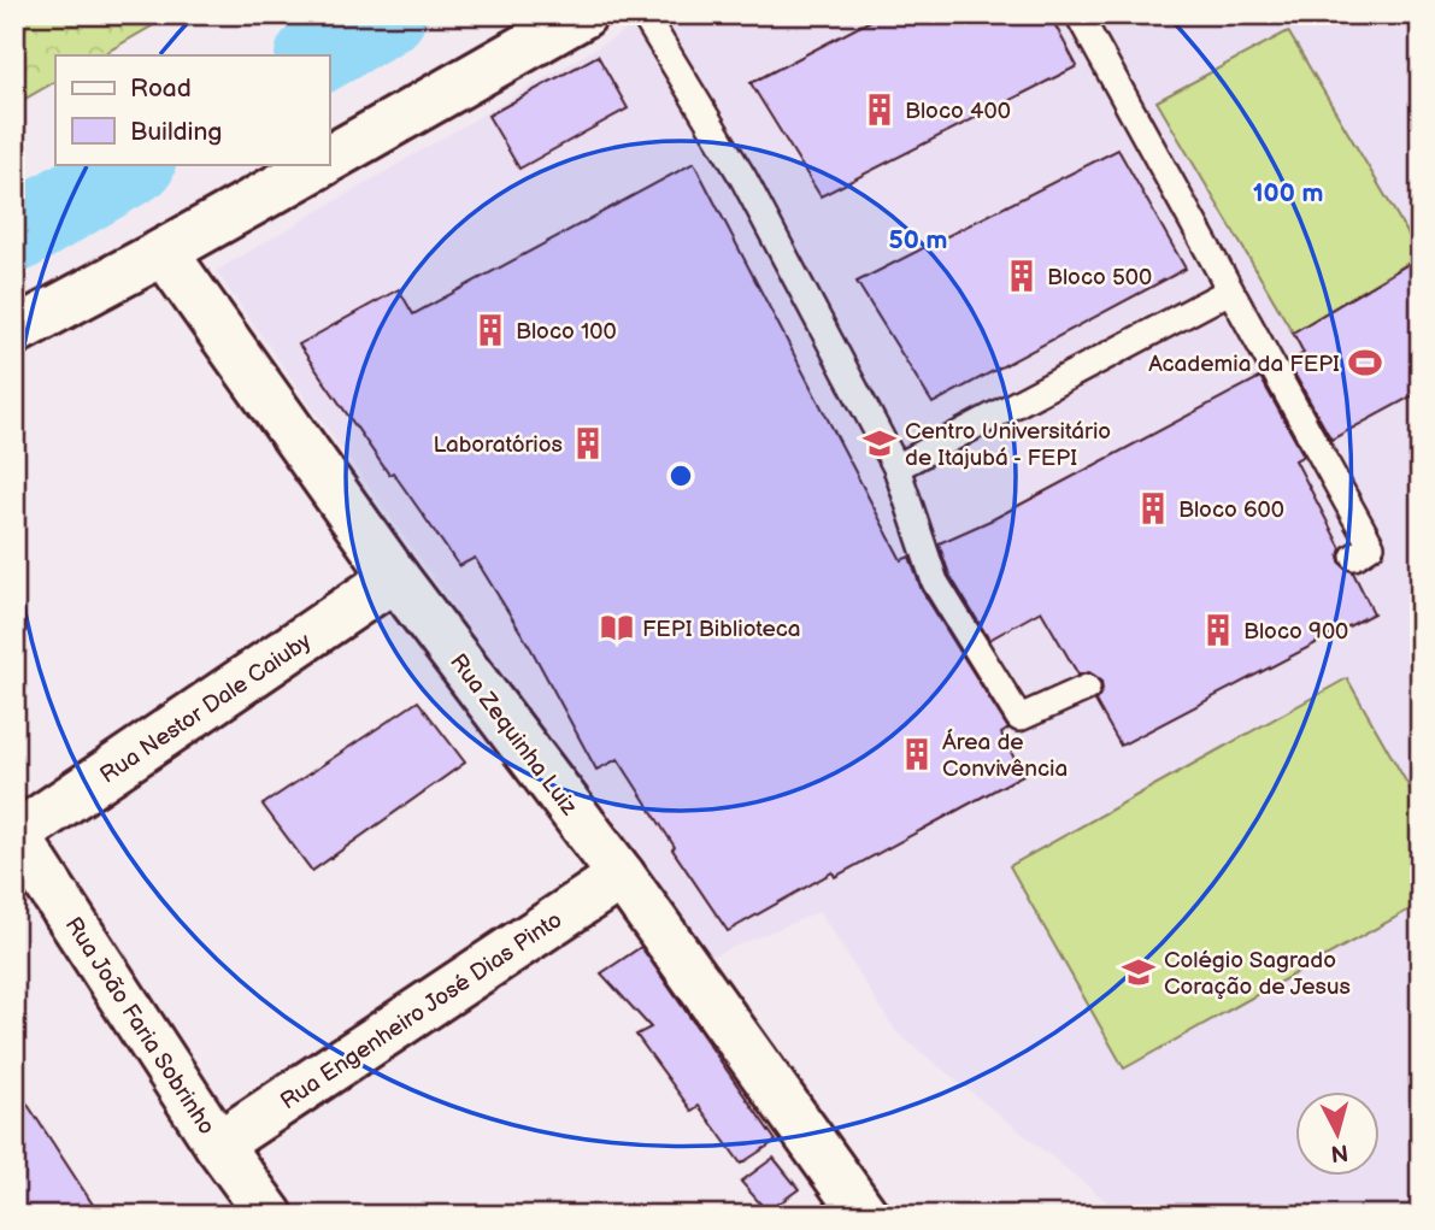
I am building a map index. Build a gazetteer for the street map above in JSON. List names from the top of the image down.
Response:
{
  "streets": {
    "street": [
      "Rua Nestor Dale Caiuby",
      "Rua Zequinha Luiz",
      "Rua Engenheiro José Dias Pinto",
      "Rua João Faria Sobrinho"
    ]
  },
  "crossings": [
    ["Rua Nestor Dale Caiuby", "Rua Zequinha Luiz"],
    ["Rua Nestor Dale Caiuby", "Rua João Faria Sobrinho"],
    ["Rua Zequinha Luiz", "Rua Engenheiro José Dias Pinto"],
    ["Rua Engenheiro José Dias Pinto", "Rua João Faria Sobrinho"]
  ],
  "places": {
    "building": [
      "Bloco 400",
      "Bloco 500",
      "Bloco 100",
      "Laboratórios",
      "Bloco 600",
      "Bloco 900",
      "Área de Convivência"
    ],
    "sports": ["Academia da FEPI"],
    "school or university": ["Centro Universitário de Itajubá - FEPI", "Colégio Sagrado Coração de Jesus"],
    "library": ["FEPI Biblioteca"]
  },
  "legend": ["Road", "Building"],
  "north": "bottom",
  "rings": ["100 m", "50 m"]
}
